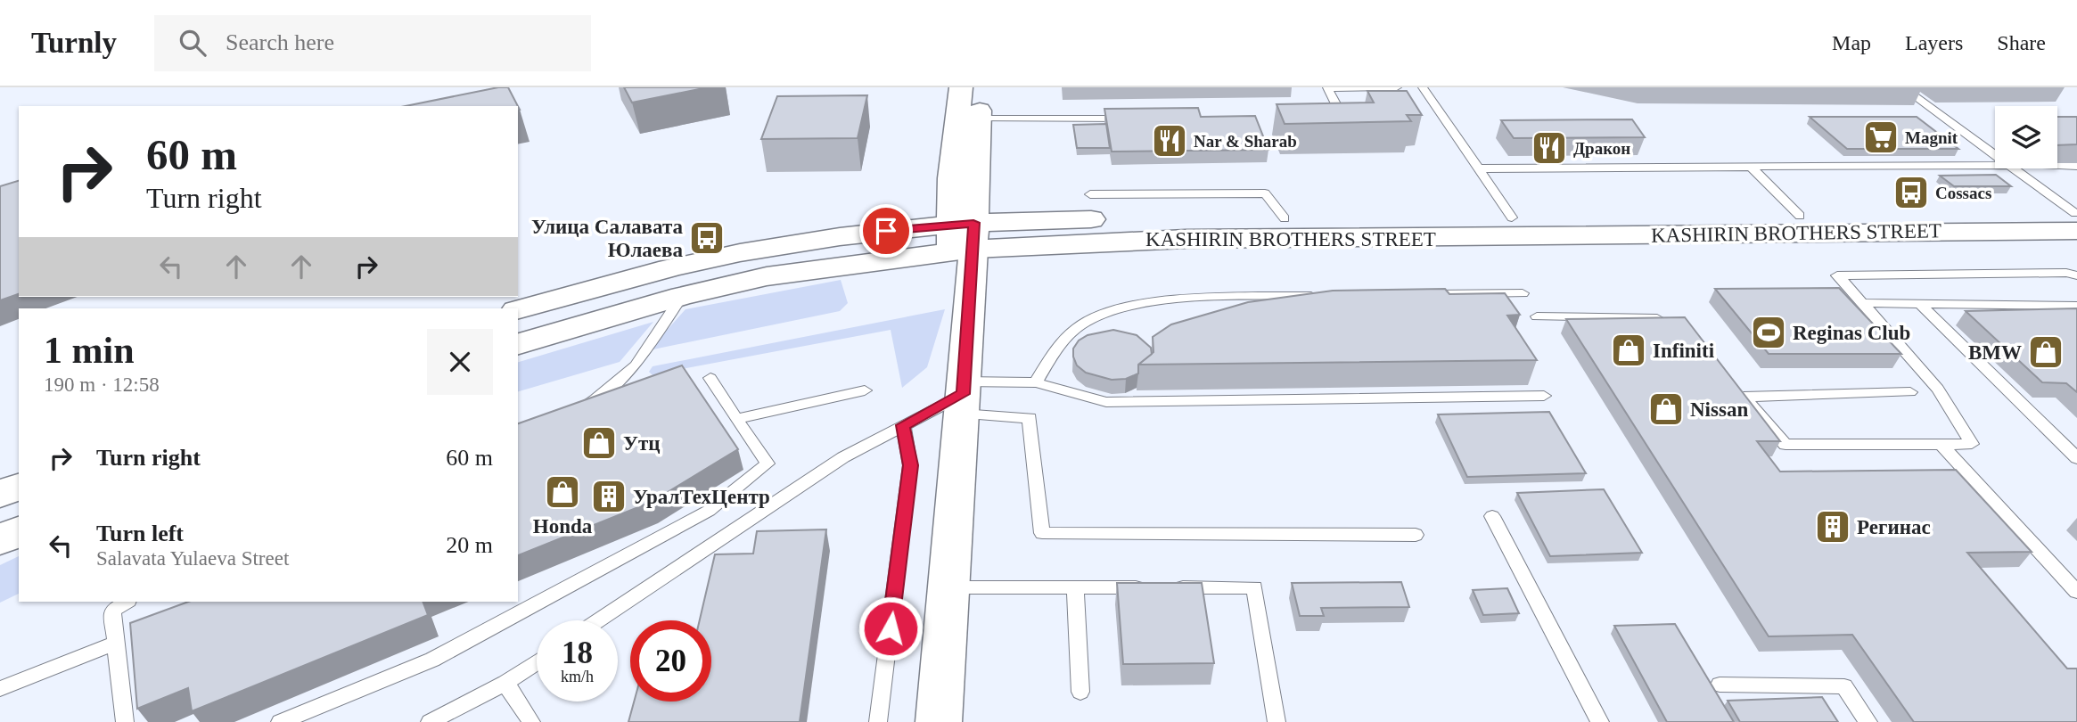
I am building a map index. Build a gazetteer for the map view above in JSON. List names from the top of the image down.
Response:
{
  "streets": {
    "main road": ["KASHIRIN BROTHERS STREET"]
  },
  "places": {
    "supermarket": ["Magnit"],
    "restaurant": ["Nar & Sharab", "Дракон"],
    "bus stop": ["Cossacs", "Улица Салавата Юлаева"],
    "sports": ["Reginas Club"],
    "shop": [
      "Infiniti",
      "BMW",
      "Nissan",
      "Утц",
      "Honda"
    ],
    "building": ["УралТехЦентр", "Регинас"]
  },
  "page": {
    "header": "Turnly",
    "search": "Search here",
    "nav": ["Map", "Layers", "Share"],
    "turn": ["60 m", "Turn right"],
    "heading": ["1 min", "190 m · 12:58"],
    "list": [
      {
        "name": "Turn right",
        "value": "60 m"
      },
      {
        "name": "Turn left",
        "note": "Salavata Yulaeva Street",
        "value": "20 m"
      }
    ],
    "speed": "18 km/h",
    "limit": "20"
  }
}
